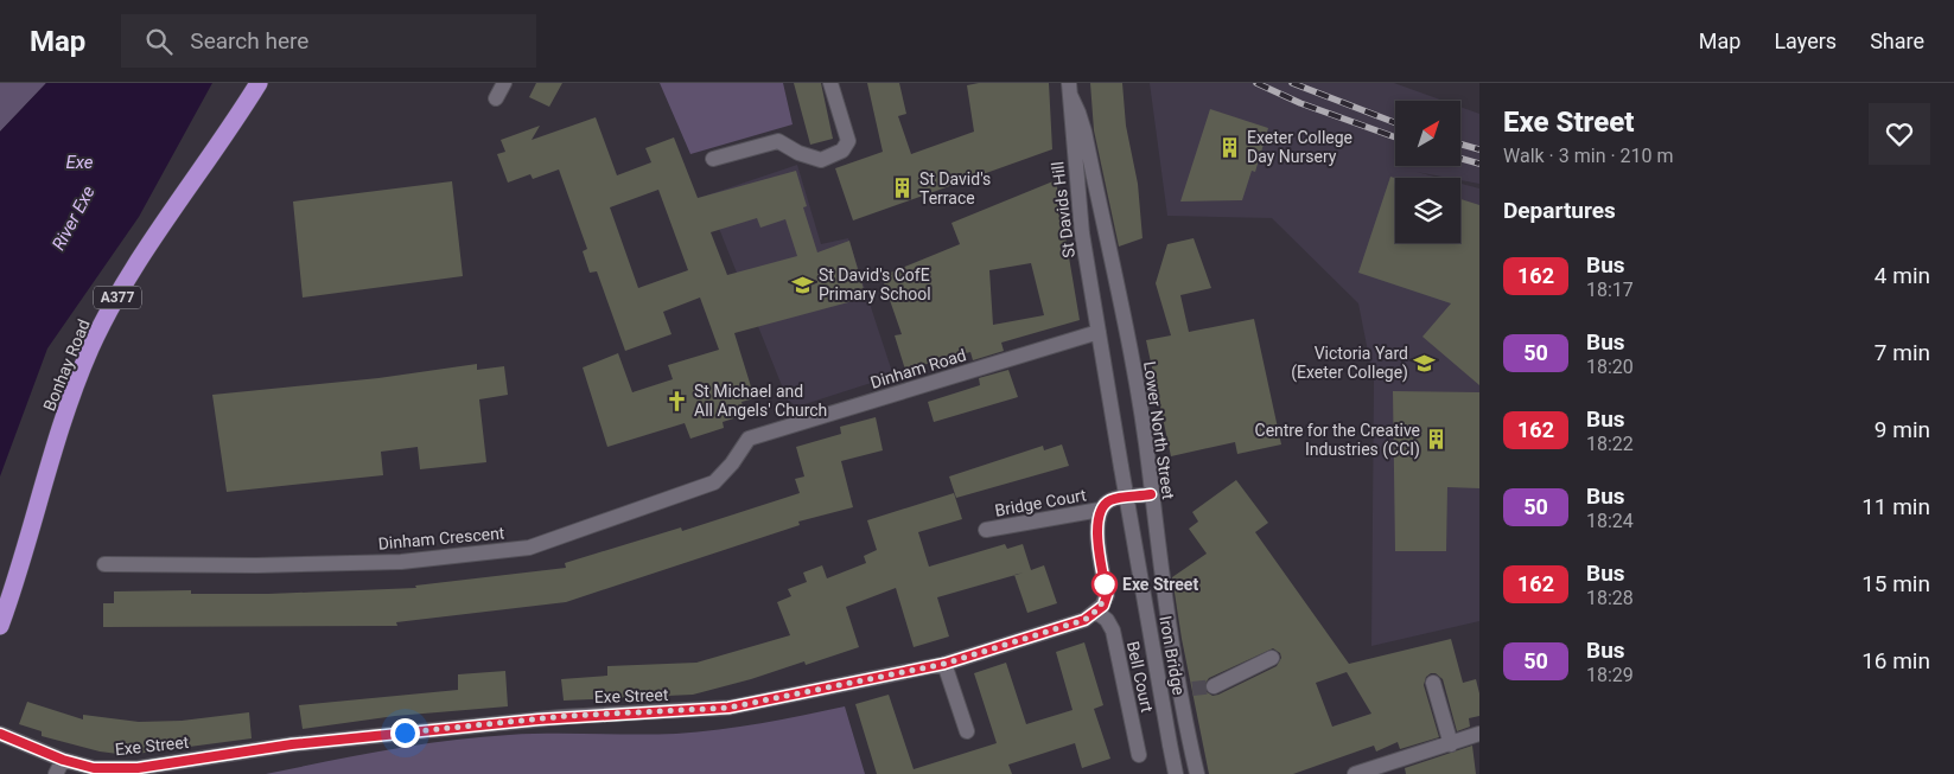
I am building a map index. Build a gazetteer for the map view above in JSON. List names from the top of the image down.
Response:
{
  "streets": {
    "highway": ["A377", "Bonhay Road"],
    "street": [
      "St Davids Hill",
      "Dinham Road",
      "Lower North Street",
      "Bridge Court",
      "Dinham Crescent",
      "Iron Bridge",
      "Bell Court",
      "Exe Street"
    ]
  },
  "crossings": [
    ["St Davids Hill", "Dinham Road"],
    ["St Davids Hill", "Lower North Street"],
    ["St Davids Hill", "Iron Bridge"],
    ["Dinham Road", "Dinham Crescent"],
    ["Dinham Road", "Iron Bridge"],
    ["Bell Court", "Exe Street"]
  ],
  "water": ["Exe", "River Exe"],
  "places": {
    "building": ["Exeter College Day Nursery", "St David's Terrace", "Centre for the Creative Industries (CCI)"],
    "school or university": ["St David's CofE Primary School", "Victoria Yard (Exeter College)"],
    "church": ["St Michael and All Angels' Church"],
    "other": ["Exe Street"]
  },
  "lines": ["bus line 162"],
  "north": "top right",
  "page": {
    "header": "Map",
    "search": "Search here",
    "nav": ["Map", "Layers", "Share"],
    "heading": [
      ["Exe Street", "Walk · 3 min · 210 m"],
      "Departures"
    ],
    "list": [
      {
        "mark": "162",
        "name": "Bus",
        "note": "18:17",
        "value": "4 min"
      },
      {
        "mark": "50",
        "name": "Bus",
        "note": "18:20",
        "value": "7 min"
      },
      {
        "mark": "162",
        "name": "Bus",
        "note": "18:22",
        "value": "9 min"
      },
      {
        "mark": "50",
        "name": "Bus",
        "note": "18:24",
        "value": "11 min"
      },
      {
        "mark": "162",
        "name": "Bus",
        "note": "18:28",
        "value": "15 min"
      },
      {
        "mark": "50",
        "name": "Bus",
        "note": "18:29",
        "value": "16 min"
      }
    ]
  }
}
